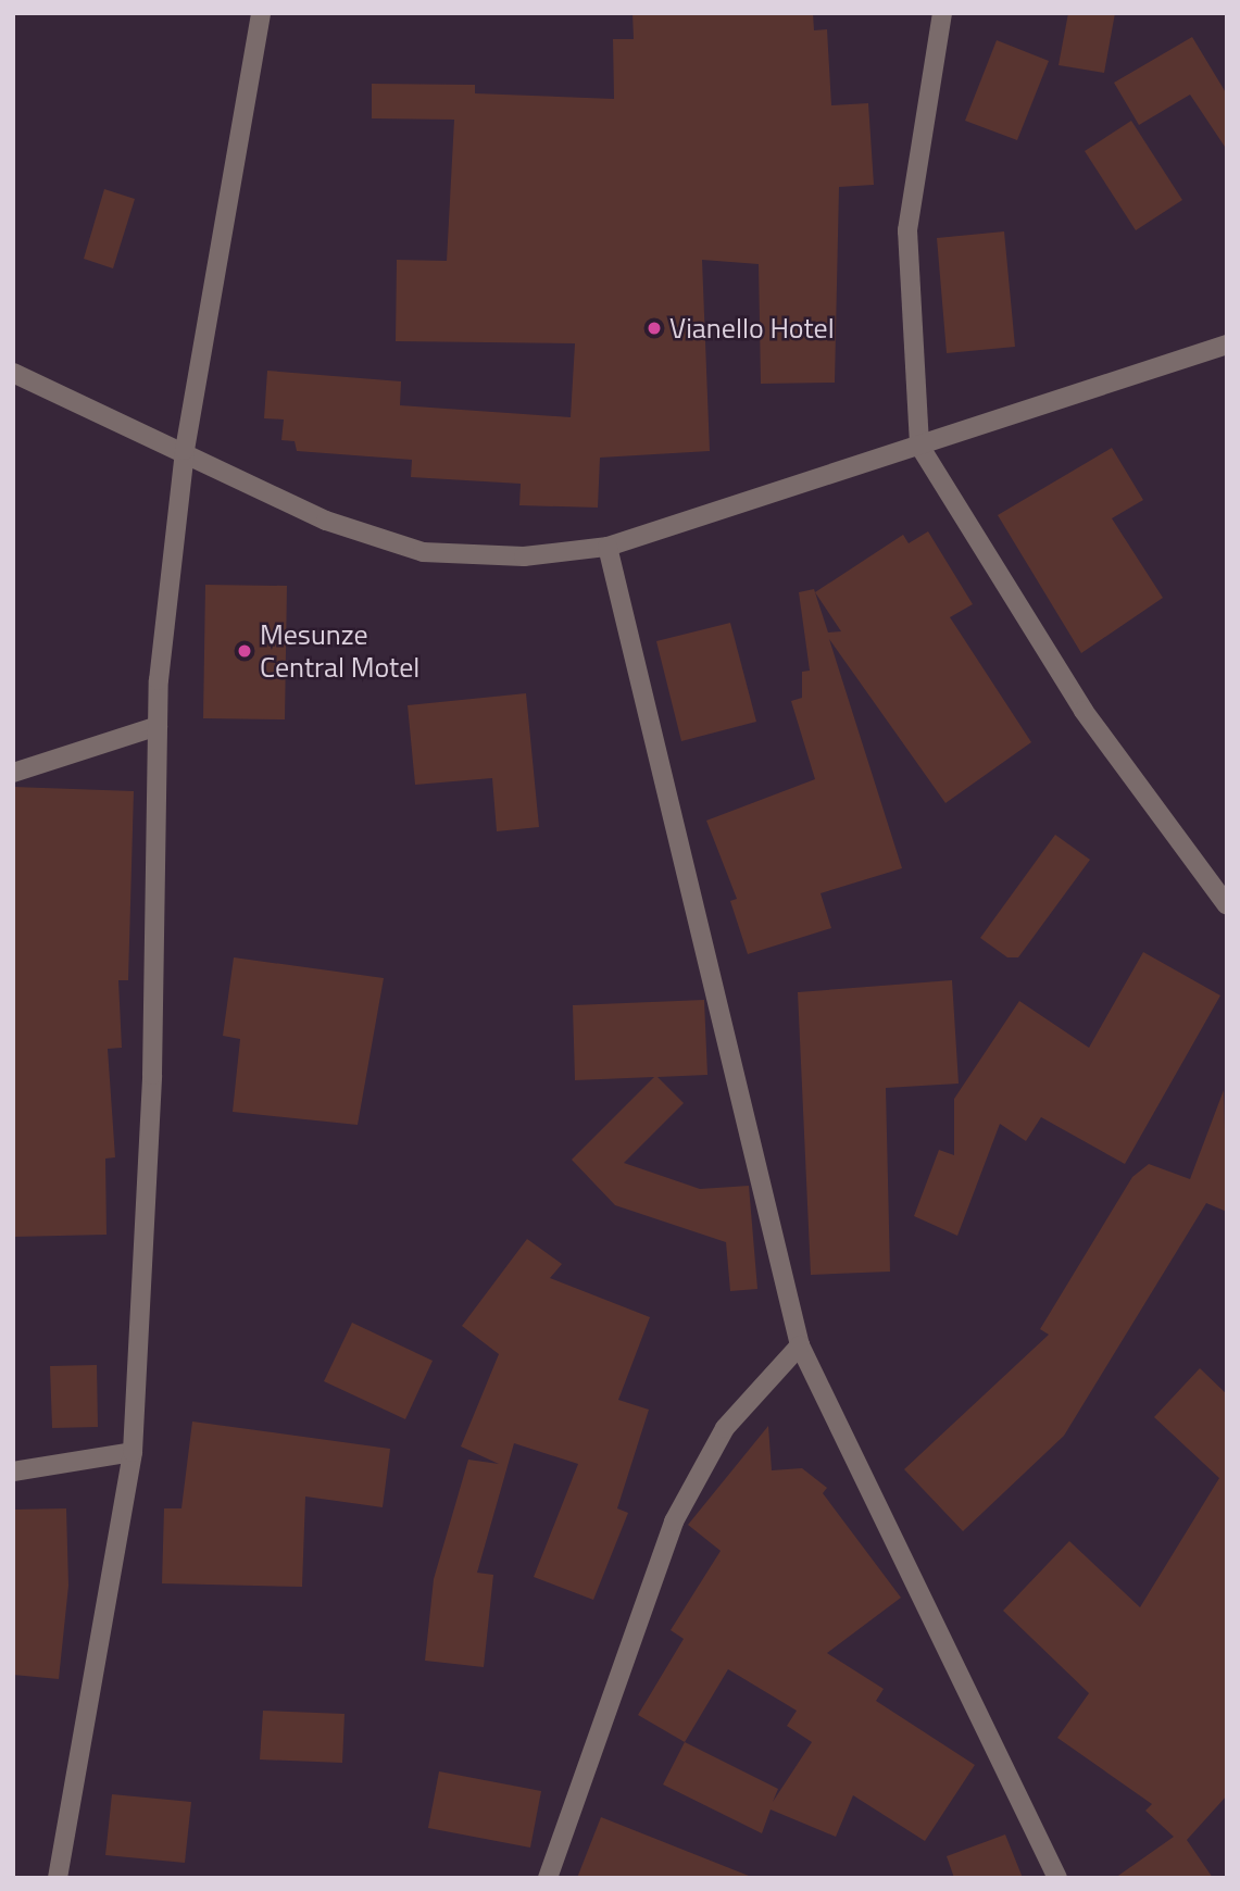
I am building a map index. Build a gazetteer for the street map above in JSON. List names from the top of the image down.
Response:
{
  "places": ["Vianello Hotel", "Mesunze Central Motel"]
}
